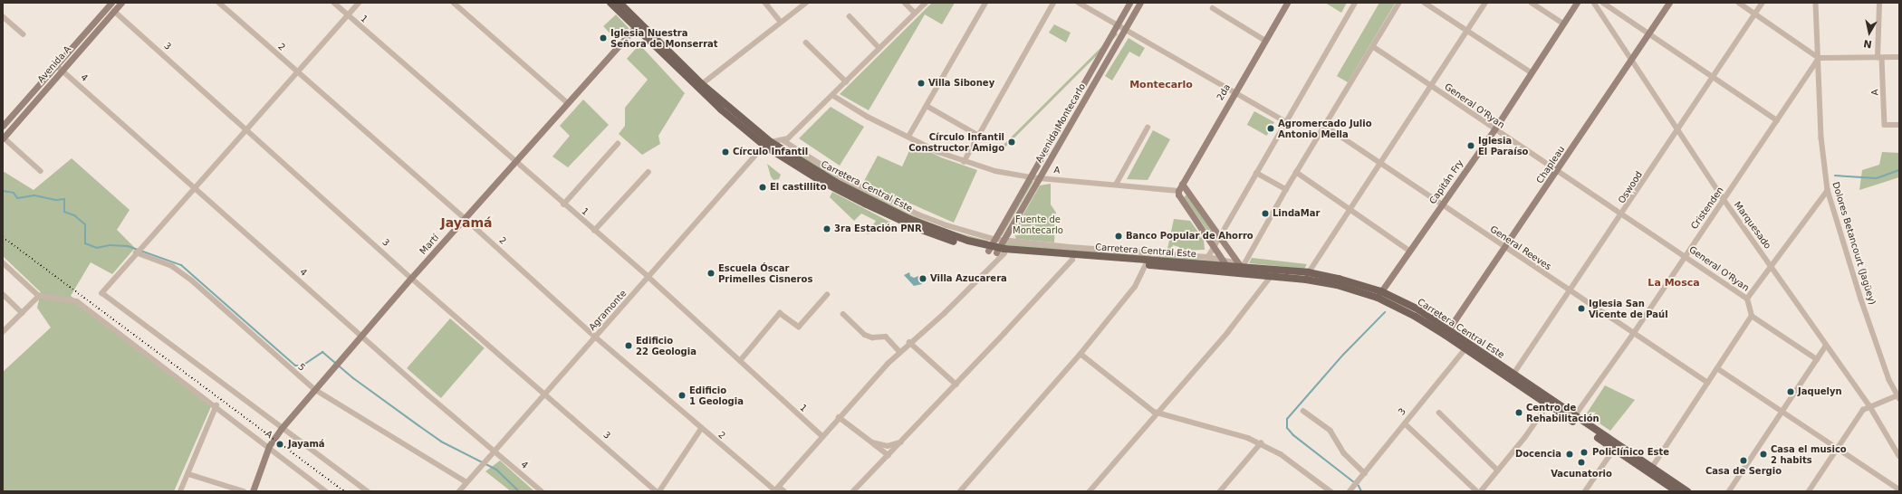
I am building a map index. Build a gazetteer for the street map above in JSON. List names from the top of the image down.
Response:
{
  "streets": {
    "main road": ["Carretera Central Este"],
    "street": [
      "1",
      "3",
      "2",
      "Avenida A",
      "4",
      "2da",
      "A",
      "General O'Ryan",
      "Avenida Montecarlo",
      "Chapleau",
      "Capitán Fry",
      "Oswood",
      "Cristenden",
      "Marquesado",
      "Dolores Betancourt (Jagüey)",
      "Martí",
      "General Reeves",
      "Agramonte",
      "5"
    ]
  },
  "crossings": [
    ["1", "Martí"],
    ["1", "Agramonte"],
    ["3", "Avenida A"],
    ["3", "Carretera Central Este"],
    ["3", "Martí"],
    ["3", "Agramonte"],
    ["2", "Martí"],
    ["2", "Agramonte"],
    ["Avenida A", "4"],
    ["4", "Martí"],
    ["4", "Agramonte"],
    ["2da", "A"],
    ["A", "Avenida Montecarlo"],
    ["A", "Martí"],
    ["General O'Ryan", "Chapleau"],
    ["General O'Ryan", "Capitán Fry"],
    ["General O'Ryan", "Oswood"],
    ["General O'Ryan", "Cristenden"],
    ["Avenida Montecarlo", "Carretera Central Este"],
    ["Chapleau", "Carretera Central Este"],
    ["Chapleau", "Marquesado"],
    ["Chapleau", "General Reeves"],
    ["Capitán Fry", "Carretera Central Este"],
    ["Capitán Fry", "General Reeves"],
    ["Carretera Central Este", "Oswood"],
    ["Carretera Central Este", "Cristenden"],
    ["Carretera Central Este", "Martí"],
    ["Carretera Central Este", "Agramonte"],
    ["Oswood", "Marquesado"],
    ["Oswood", "General Reeves"],
    ["Cristenden", "Marquesado"],
    ["Cristenden", "Dolores Betancourt (Jagüey)"],
    ["Cristenden", "General Reeves"],
    ["Martí", "5"],
    ["Agramonte", "5"]
  ],
  "districts": ["Montecarlo", "Jayamá", "La Mosca"],
  "parks": ["Fuente de Montecarlo"],
  "places": [
    "Iglesia Nuestra Señora de Monserrat",
    "Villa Siboney",
    "Agromercado Julio Antonio Mella",
    "Círculo Infantil Constructor Amigo",
    "Iglesia El Paraíso",
    "Círculo Infantil",
    "El castillito",
    "LindaMar",
    "3ra Estación PNR",
    "Banco Popular de Ahorro",
    "Escuela Óscar Primelles Cisneros",
    "Villa Azucarera",
    "Iglesia San Vicente de Paúl",
    "Edificio 22 Geologia",
    "Jaquelyn",
    "Edificio 1 Geologia",
    "Centro de Rehabilitación",
    "Jayamá",
    "Policlínico Este",
    "Docencia",
    "Casa el musico 2 habits",
    "Casa de Sergio",
    "Vacunatorio"
  ],
  "north": "bottom"
}
